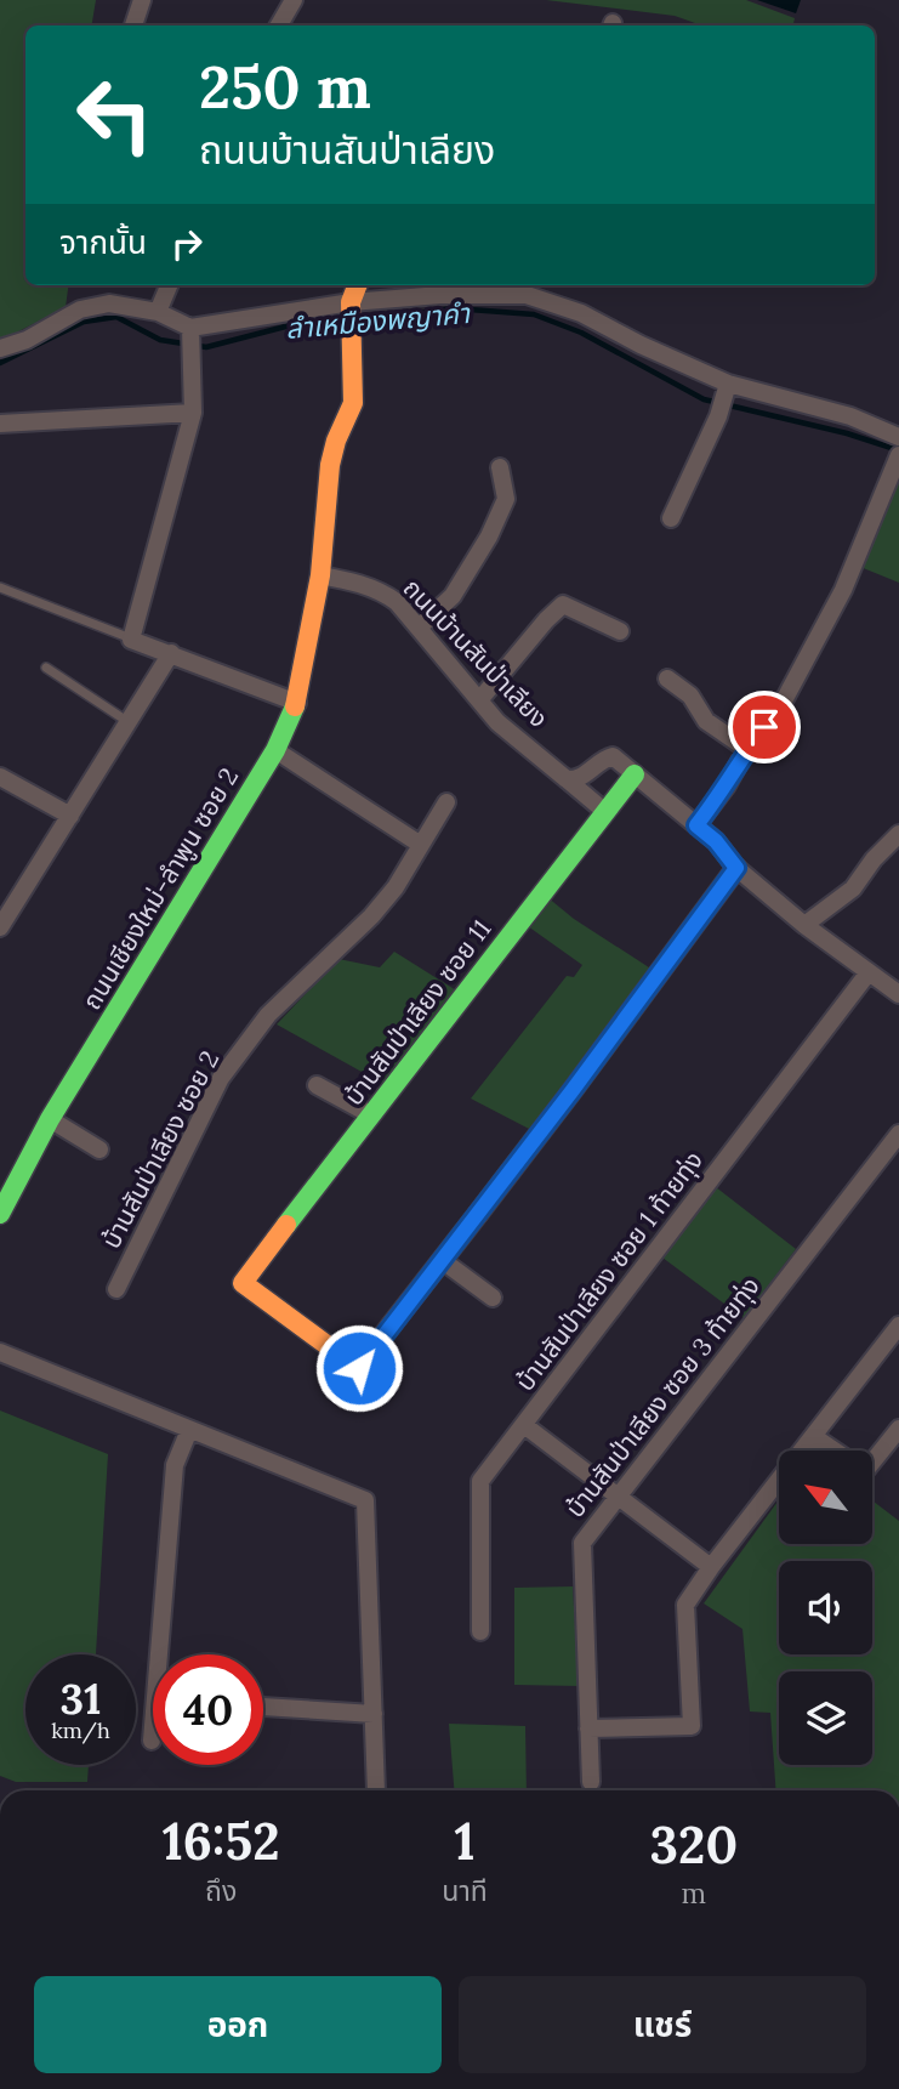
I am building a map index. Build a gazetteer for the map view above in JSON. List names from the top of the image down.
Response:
{
  "streets": {
    "street": [
      "ถนนบ้านสันป่าเลียง",
      "ถนนเชียงใหม่-ลำพูน ซอย 2",
      "บ้านสันป่าเลียง ซอย 11",
      "บ้านสันป่าเลียง ซอย 2",
      "บ้านสันป่าเลียง ซอย 1 ท้ายทุ่ง",
      "บ้านสันป่าเลียง ซอย 3 ท้ายทุ่ง"
    ]
  },
  "crossings": [
    ["ถนนบ้านสันป่าเลียง", "ถนนเชียงใหม่-ลำพูน ซอย 2"],
    ["ถนนบ้านสันป่าเลียง", "บ้านสันป่าเลียง ซอย 11"]
  ],
  "water": ["ลำเหมืองพญาคำ"],
  "north": "top left",
  "page": {
    "turn": ["250 m", "ถนนบ้านสันป่าเลียง"],
    "then": "จากนั้น",
    "speed": "31 km/h",
    "limit": "40",
    "eta": [
      "16:52",
      "ถึง",
      "1",
      "นาที",
      "320",
      "m"
    ],
    "buttons": ["ออก", "แชร์"]
  }
}
